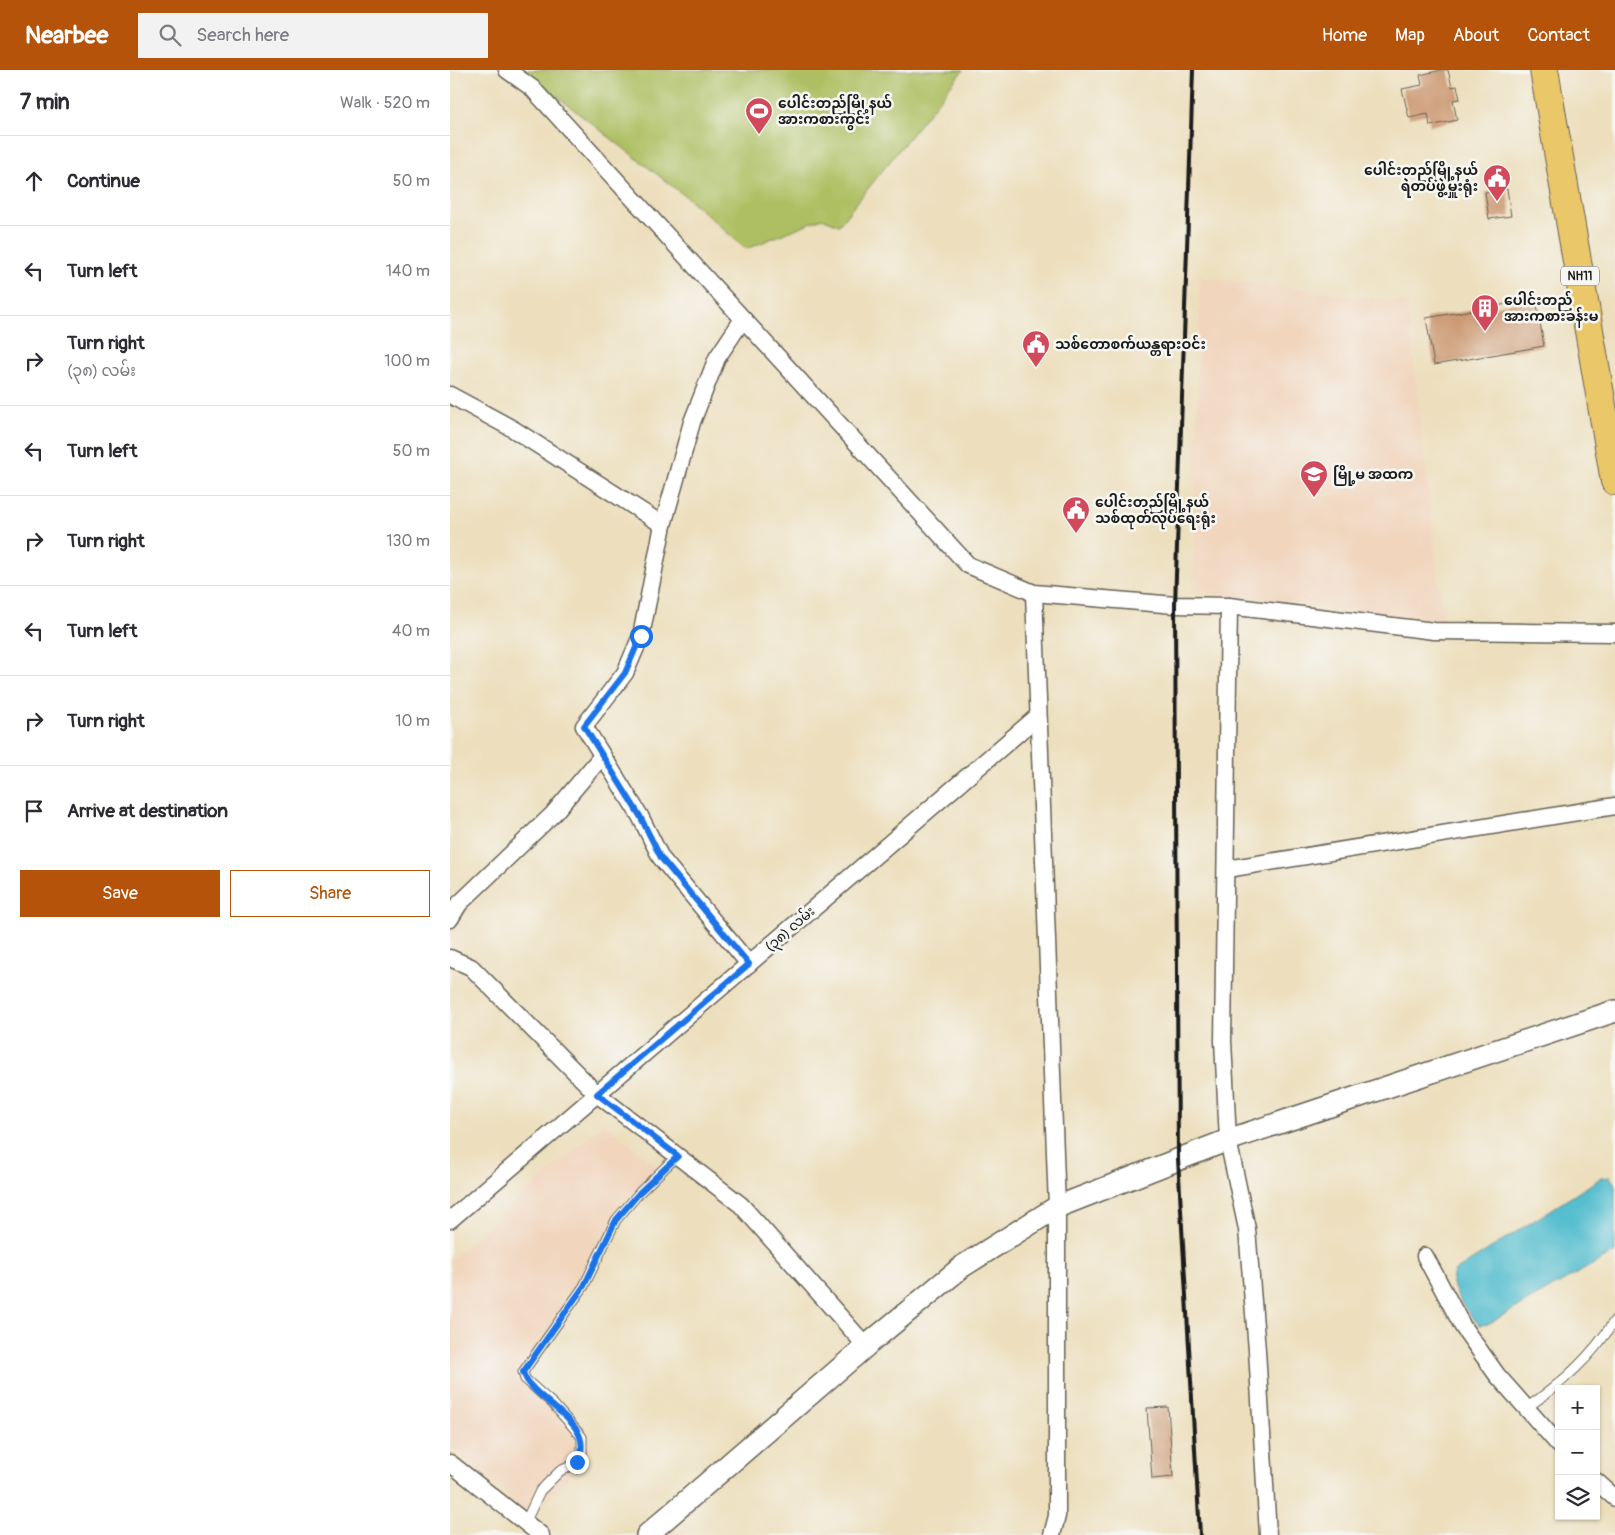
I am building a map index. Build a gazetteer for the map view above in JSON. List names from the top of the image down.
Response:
{
  "streets": {
    "highway": ["NH11"],
    "street": ["(၃၈) လမ်း"]
  },
  "places": {
    "sports": ["‌ပေါင်းတည်မြို့နယ် အားကစားကွင်း"],
    "public building": ["ပေါင်းတည်မြို့နယ် ရဲတပ်ဖွဲ့မှူးရုံး", "သစ်တောစက်ယန္တရားဝင်း", "ပေါင်းတည်မြို့နယ် သစ်ထုတ်လုပ်ရေးရုံး"],
    "building": ["ပေါင်းတည် အားကစားခန်းမ"],
    "school or university": ["မြို့မ အထက"]
  },
  "page": {
    "header": "Nearbee",
    "search": "Search here",
    "nav": [
      "Home",
      "Map",
      "About",
      "Contact"
    ],
    "heading": ["7 min", "Walk · 520 m"],
    "list": [
      ["Continue", "50 m"],
      ["Turn left", "140 m"],
      ["Turn right", "(၃၈) လမ်း", "100 m"],
      ["Turn left", "50 m"],
      ["Turn right", "130 m"],
      ["Turn left", "40 m"],
      ["Turn right", "10 m"],
      "Arrive at destination"
    ],
    "buttons": ["Save", "Share"],
    "map_buttons": ["+", "−"]
  }
}
